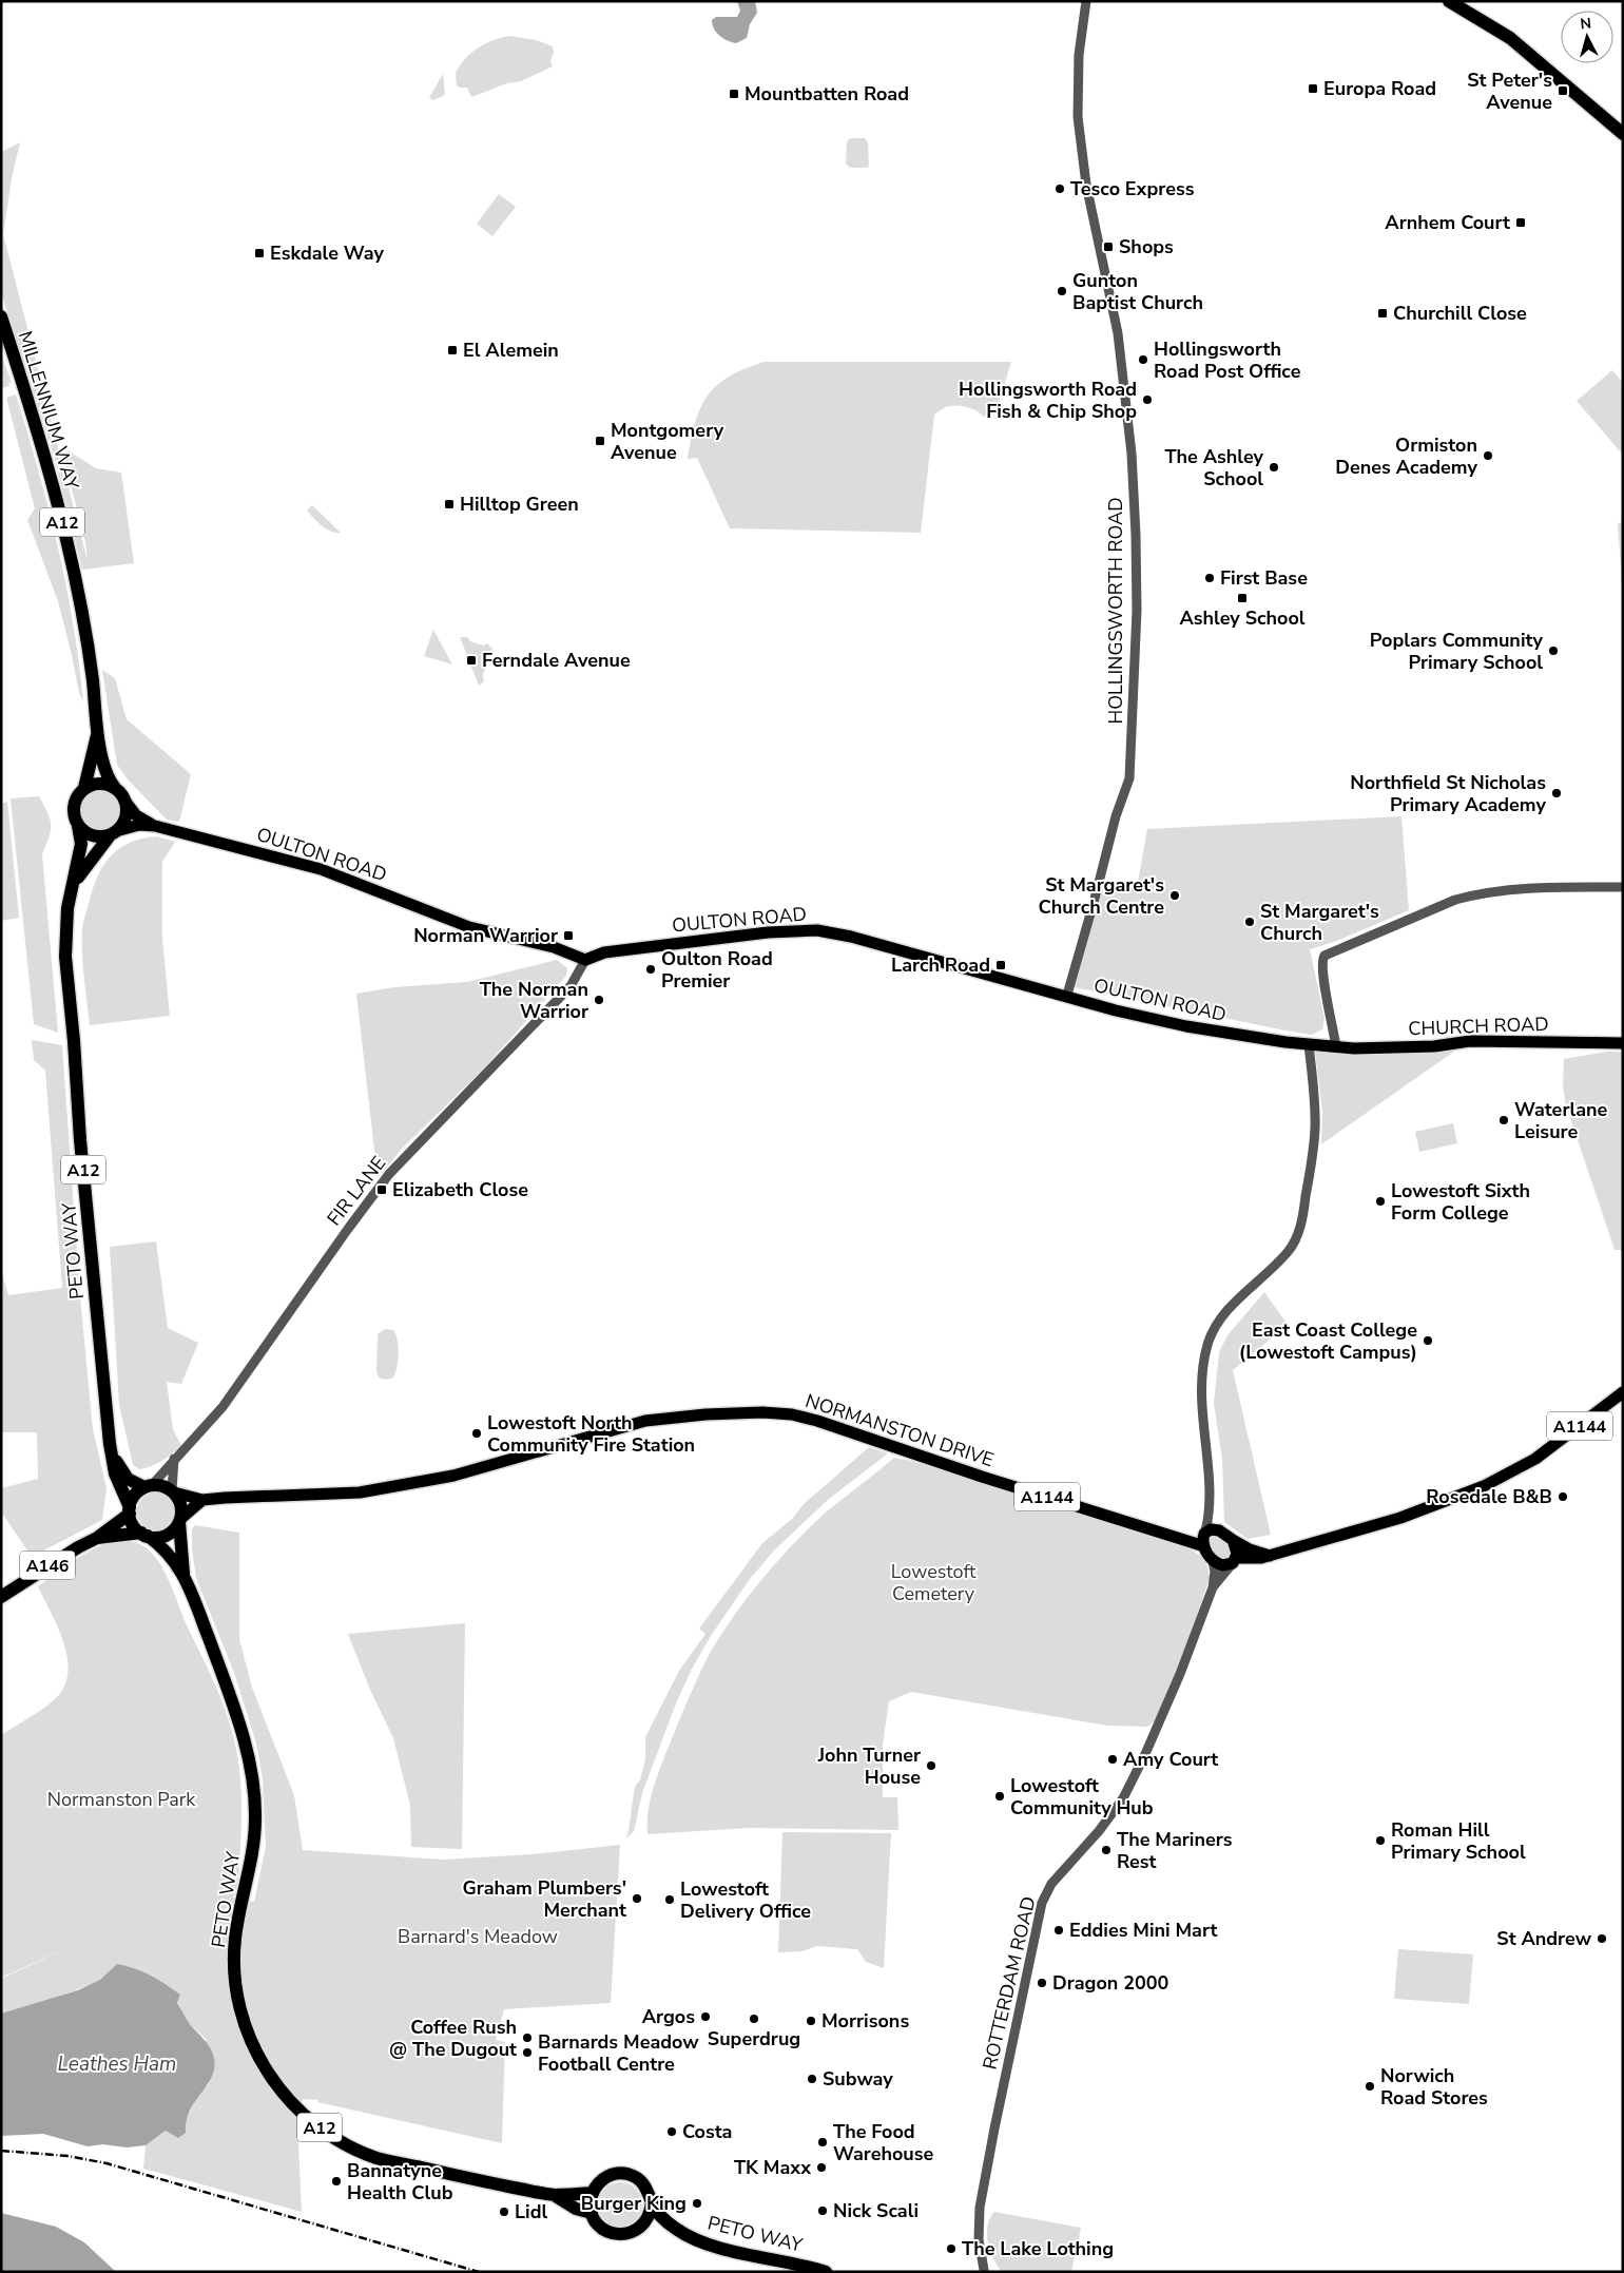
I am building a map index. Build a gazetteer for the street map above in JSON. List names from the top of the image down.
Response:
{
  "streets": {
    "highway": [
      "MILLENNIUM WAY",
      "A12",
      "PETO WAY",
      "A146"
    ],
    "main road": [
      "OULTON ROAD",
      "CHURCH ROAD",
      "A1144",
      "NORMANSTON DRIVE"
    ],
    "street": ["HOLLINGSWORTH ROAD", "FIR LANE", "ROTTERDAM ROAD"]
  },
  "crossings": [
    ["MILLENNIUM WAY", "OULTON ROAD"],
    ["MILLENNIUM WAY", "PETO WAY"],
    ["HOLLINGSWORTH ROAD", "OULTON ROAD"],
    ["OULTON ROAD", "CHURCH ROAD"],
    ["OULTON ROAD", "FIR LANE"],
    ["OULTON ROAD", "PETO WAY"],
    ["FIR LANE", "PETO WAY"],
    ["FIR LANE", "NORMANSTON DRIVE"],
    ["FIR LANE", "A146"],
    ["PETO WAY", "NORMANSTON DRIVE"],
    ["PETO WAY", "A146"],
    ["A1144", "NORMANSTON DRIVE"],
    ["A1144", "ROTTERDAM ROAD"],
    ["NORMANSTON DRIVE", "A146"],
    ["NORMANSTON DRIVE", "ROTTERDAM ROAD"]
  ],
  "water": ["Leathes Ham"],
  "parks": ["Lowestoft Cemetery", "Normanston Park", "Barnard's Meadow"],
  "places": {
    "transit": [
      "Europa Road",
      "St Peter's Avenue",
      "Mountbatten Road",
      "Arnhem Court",
      "Shops",
      "Eskdale Way",
      "Churchill Close",
      "El Alemein",
      "Montgomery Avenue",
      "Hilltop Green",
      "Ashley School",
      "Ferndale Avenue",
      "Norman Warrior",
      "Larch Road",
      "Elizabeth Close"
    ],
    "other": [
      "Tesco Express",
      "Gunton Baptist Church",
      "Hollingsworth Road Post Office",
      "Hollingsworth Road Fish & Chip Shop",
      "Ormiston Denes Academy",
      "The Ashley School",
      "First Base",
      "Poplars Community Primary School",
      "Northfield St Nicholas Primary Academy",
      "St Margaret's Church Centre",
      "St Margaret's Church",
      "Oulton Road Premier",
      "The Norman Warrior",
      "Waterlane Leisure",
      "Lowestoft Sixth Form College",
      "East Coast College (Lowestoft Campus)",
      "Lowestoft North Community Fire Station",
      "Rosedale B&B",
      "Amy Court",
      "John Turner House",
      "Lowestoft Community Hub",
      "Roman Hill Primary School",
      "The Mariners Rest",
      "Graham Plumbers' Merchant",
      "Lowestoft Delivery Office",
      "Eddies Mini Mart",
      "St Andrew",
      "Dragon 2000",
      "Argos",
      "Superdrug",
      "Morrisons",
      "Coffee Rush @ The Dugout",
      "Barnards Meadow Football Centre",
      "Subway",
      "Norwich Road Stores",
      "Costa",
      "The Food Warehouse",
      "TK Maxx",
      "Bannatyne Health Club",
      "Burger King",
      "Nick Scali",
      "Lidl",
      "The Lake Lothing"
    ]
  },
  "north": "top"
}
